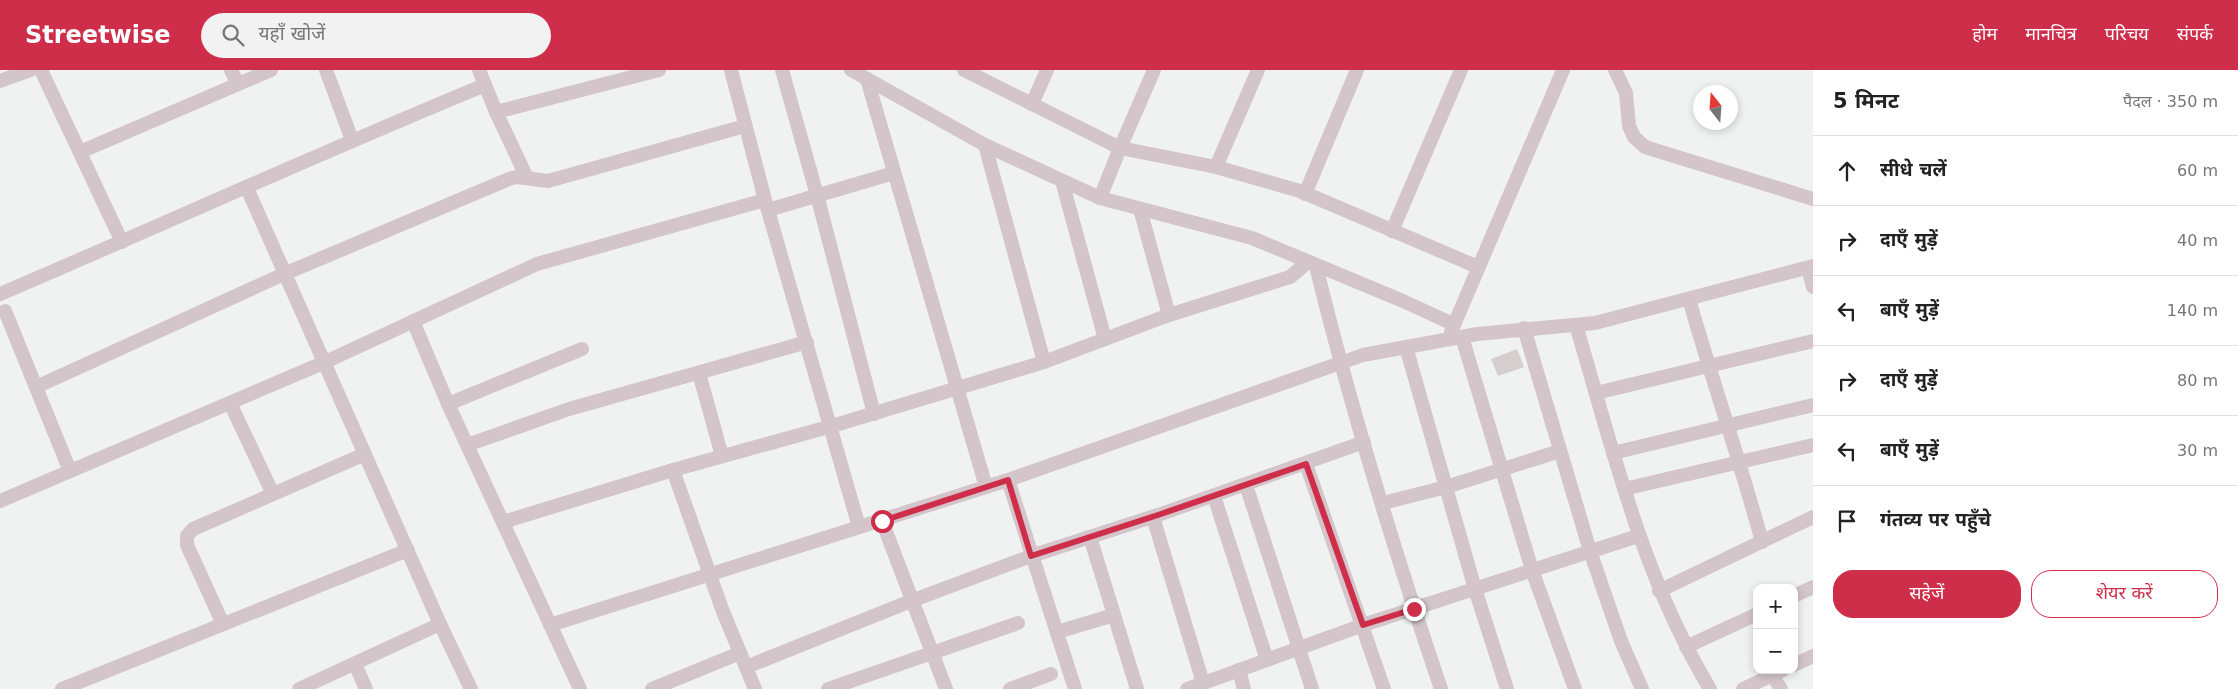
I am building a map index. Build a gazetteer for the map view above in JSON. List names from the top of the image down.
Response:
{
  "north": "top",
  "page": {
    "header": "Streetwise",
    "search": "यहाँ खोजें",
    "nav": [
      "होम",
      "मानचित्र",
      "परिचय",
      "संपर्क"
    ],
    "heading": ["5 मिनट", "पैदल · 350 m"],
    "list": [
      ["सीधे चलें", "60 m"],
      ["दाएँ मुड़ें", "40 m"],
      ["बाएँ मुड़ें", "140 m"],
      ["दाएँ मुड़ें", "80 m"],
      ["बाएँ मुड़ें", "30 m"],
      "गंतव्य पर पहुँचे"
    ],
    "buttons": ["सहेजें", "शेयर करें"],
    "map_buttons": ["+", "−"]
  }
}
